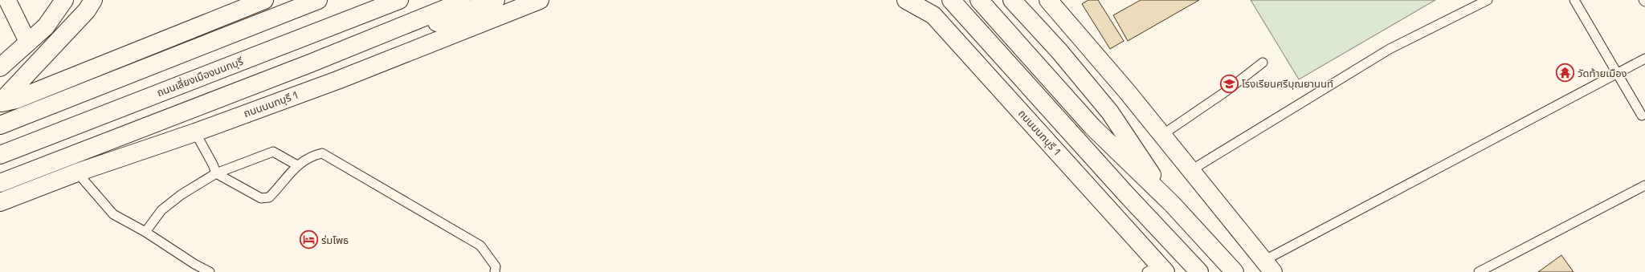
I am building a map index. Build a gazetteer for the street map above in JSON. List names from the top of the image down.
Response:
{
  "streets": {
    "main road": ["ถนนเลี่ยงเมืองนนทบุรี", "ถนนนนทบุรี 1"]
  },
  "places": {
    "temple": ["วัดท้ายเมือง"],
    "school or university": ["โรงเรียนศรีบุณยานนท์"],
    "hotel": ["ร่มโพธ"]
  }
}
